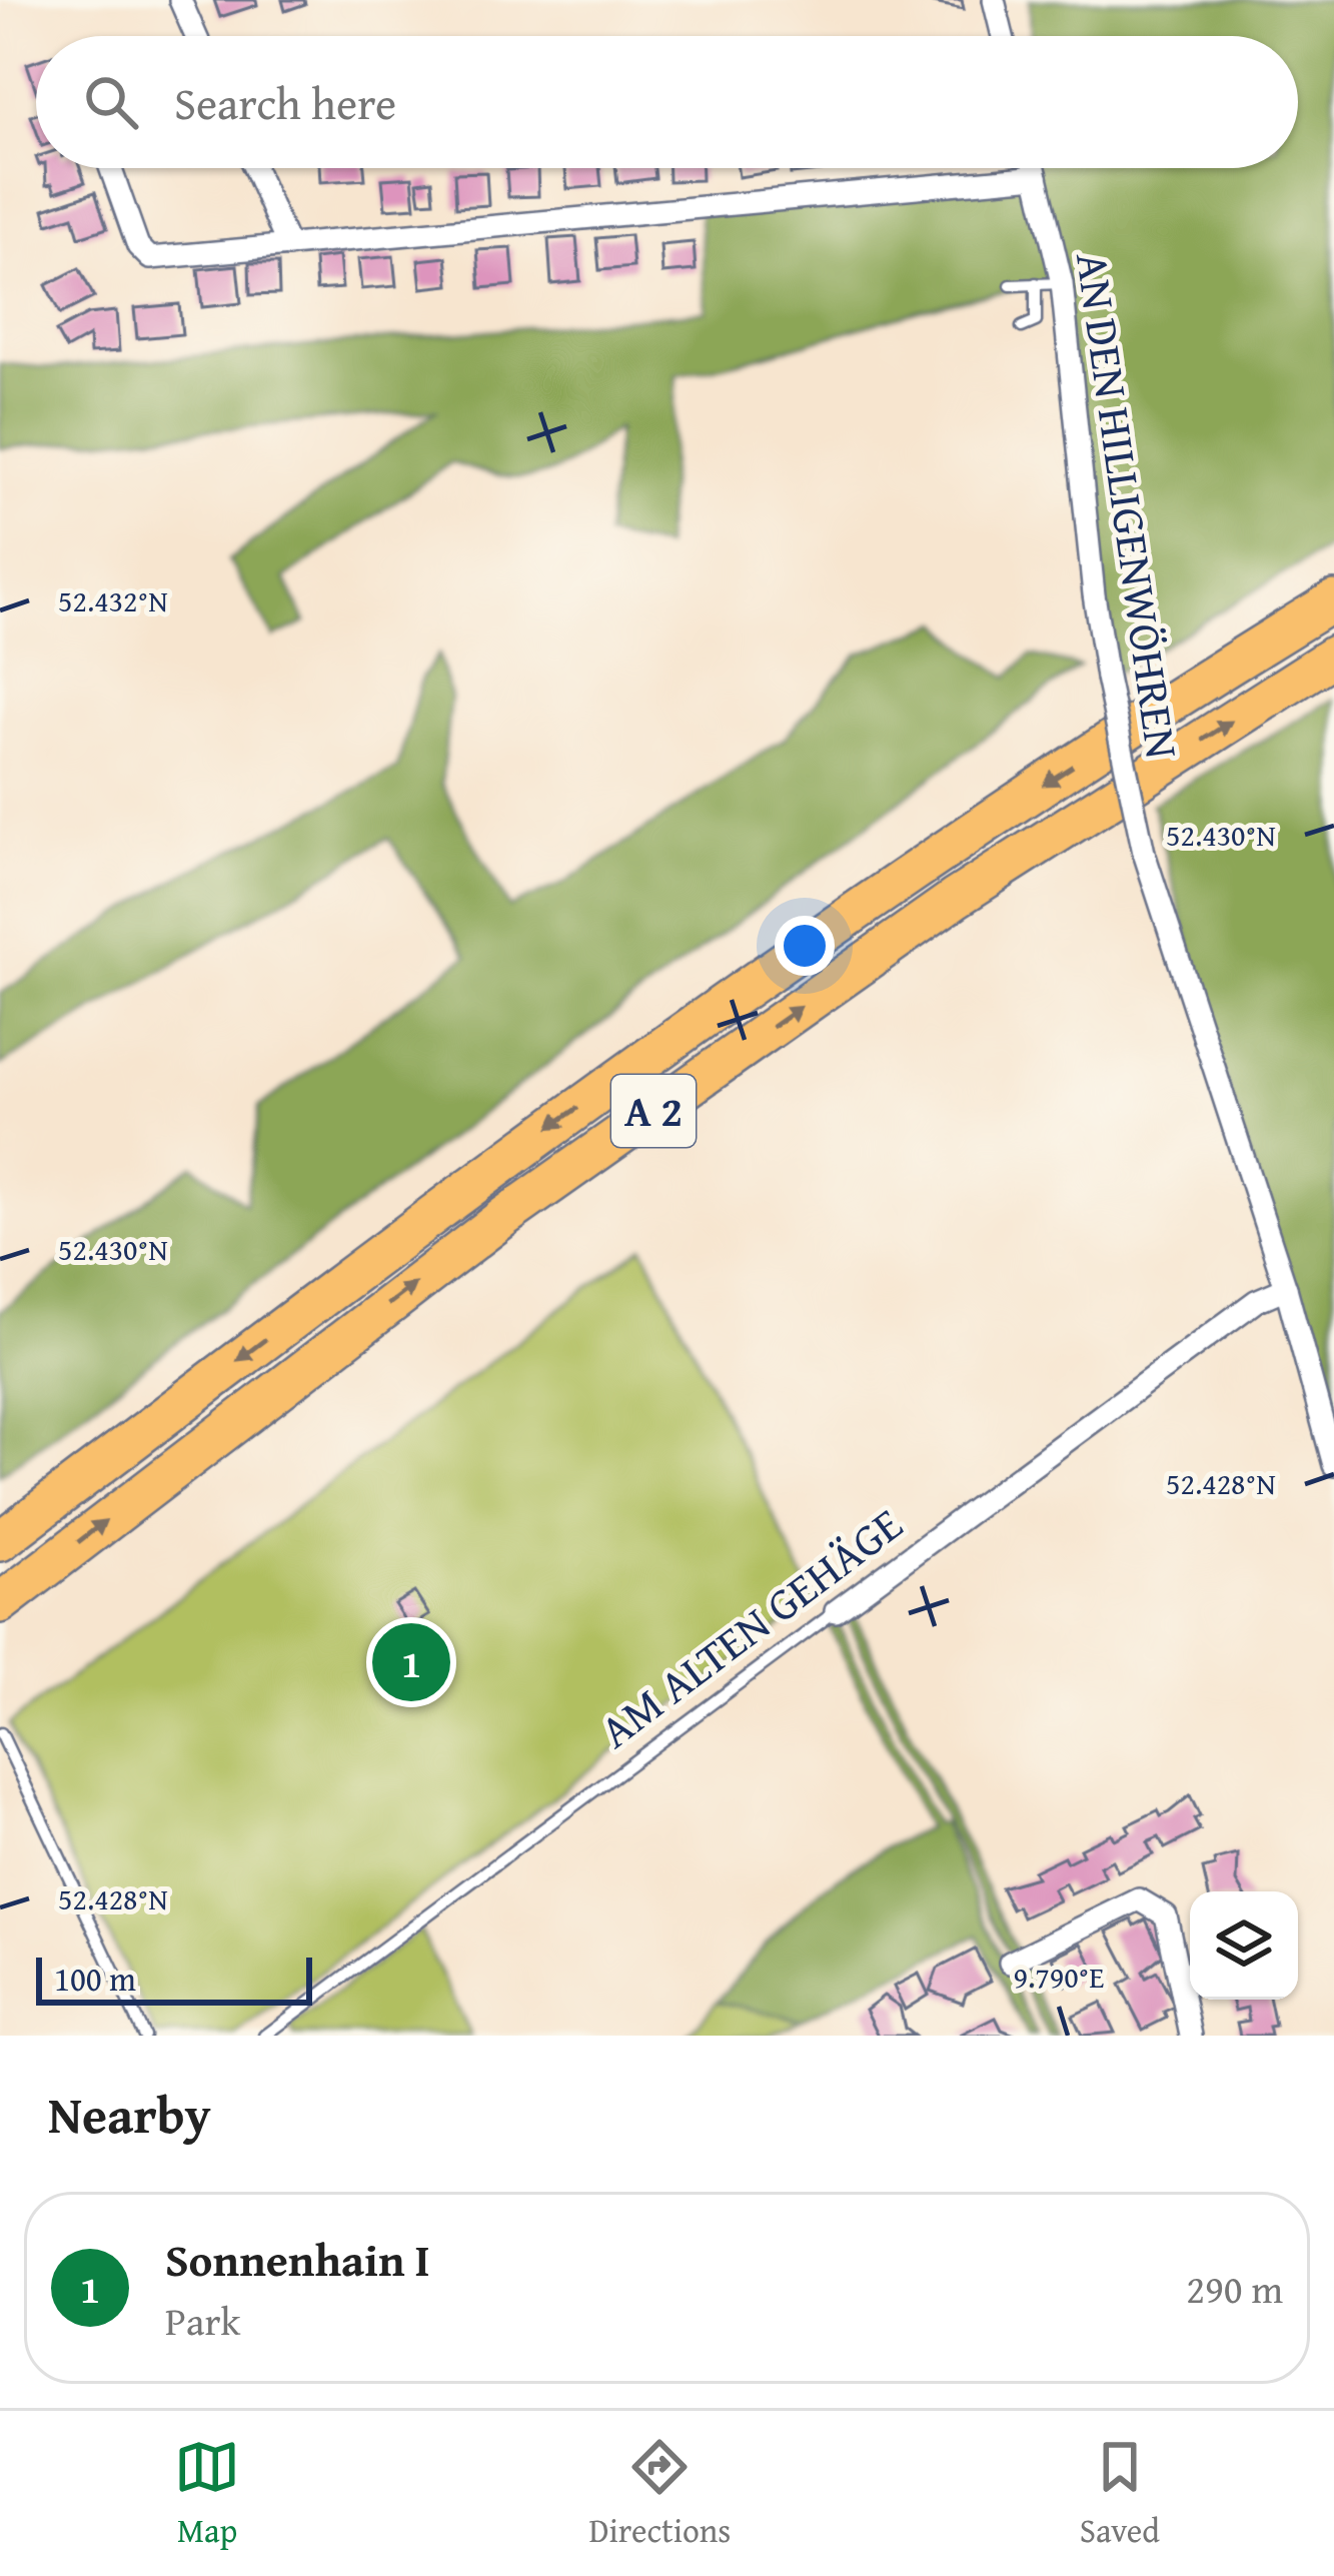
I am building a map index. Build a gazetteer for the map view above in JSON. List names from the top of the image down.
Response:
{
  "streets": {
    "highway": ["A 2"],
    "street": ["AN DEN HILLIGENWÖHREN", "AM ALTEN GEHÄGE"]
  },
  "crossings": [
    ["AN DEN HILLIGENWÖHREN", "AM ALTEN GEHÄGE"]
  ],
  "scale_bar": "100 m",
  "page": {
    "search": "Search here",
    "pins": "1",
    "scale": "100 m",
    "heading": "Nearby",
    "list": [
      {
        "mark": "1",
        "name": "Sonnenhain I",
        "note": "Park",
        "value": "290 m"
      }
    ],
    "nav": ["Map", "Directions", "Saved"]
  },
  "coordinates": [
    "52.432°N",
    "52.430°N",
    "52.428°N",
    "9.790°E"
  ]
}
